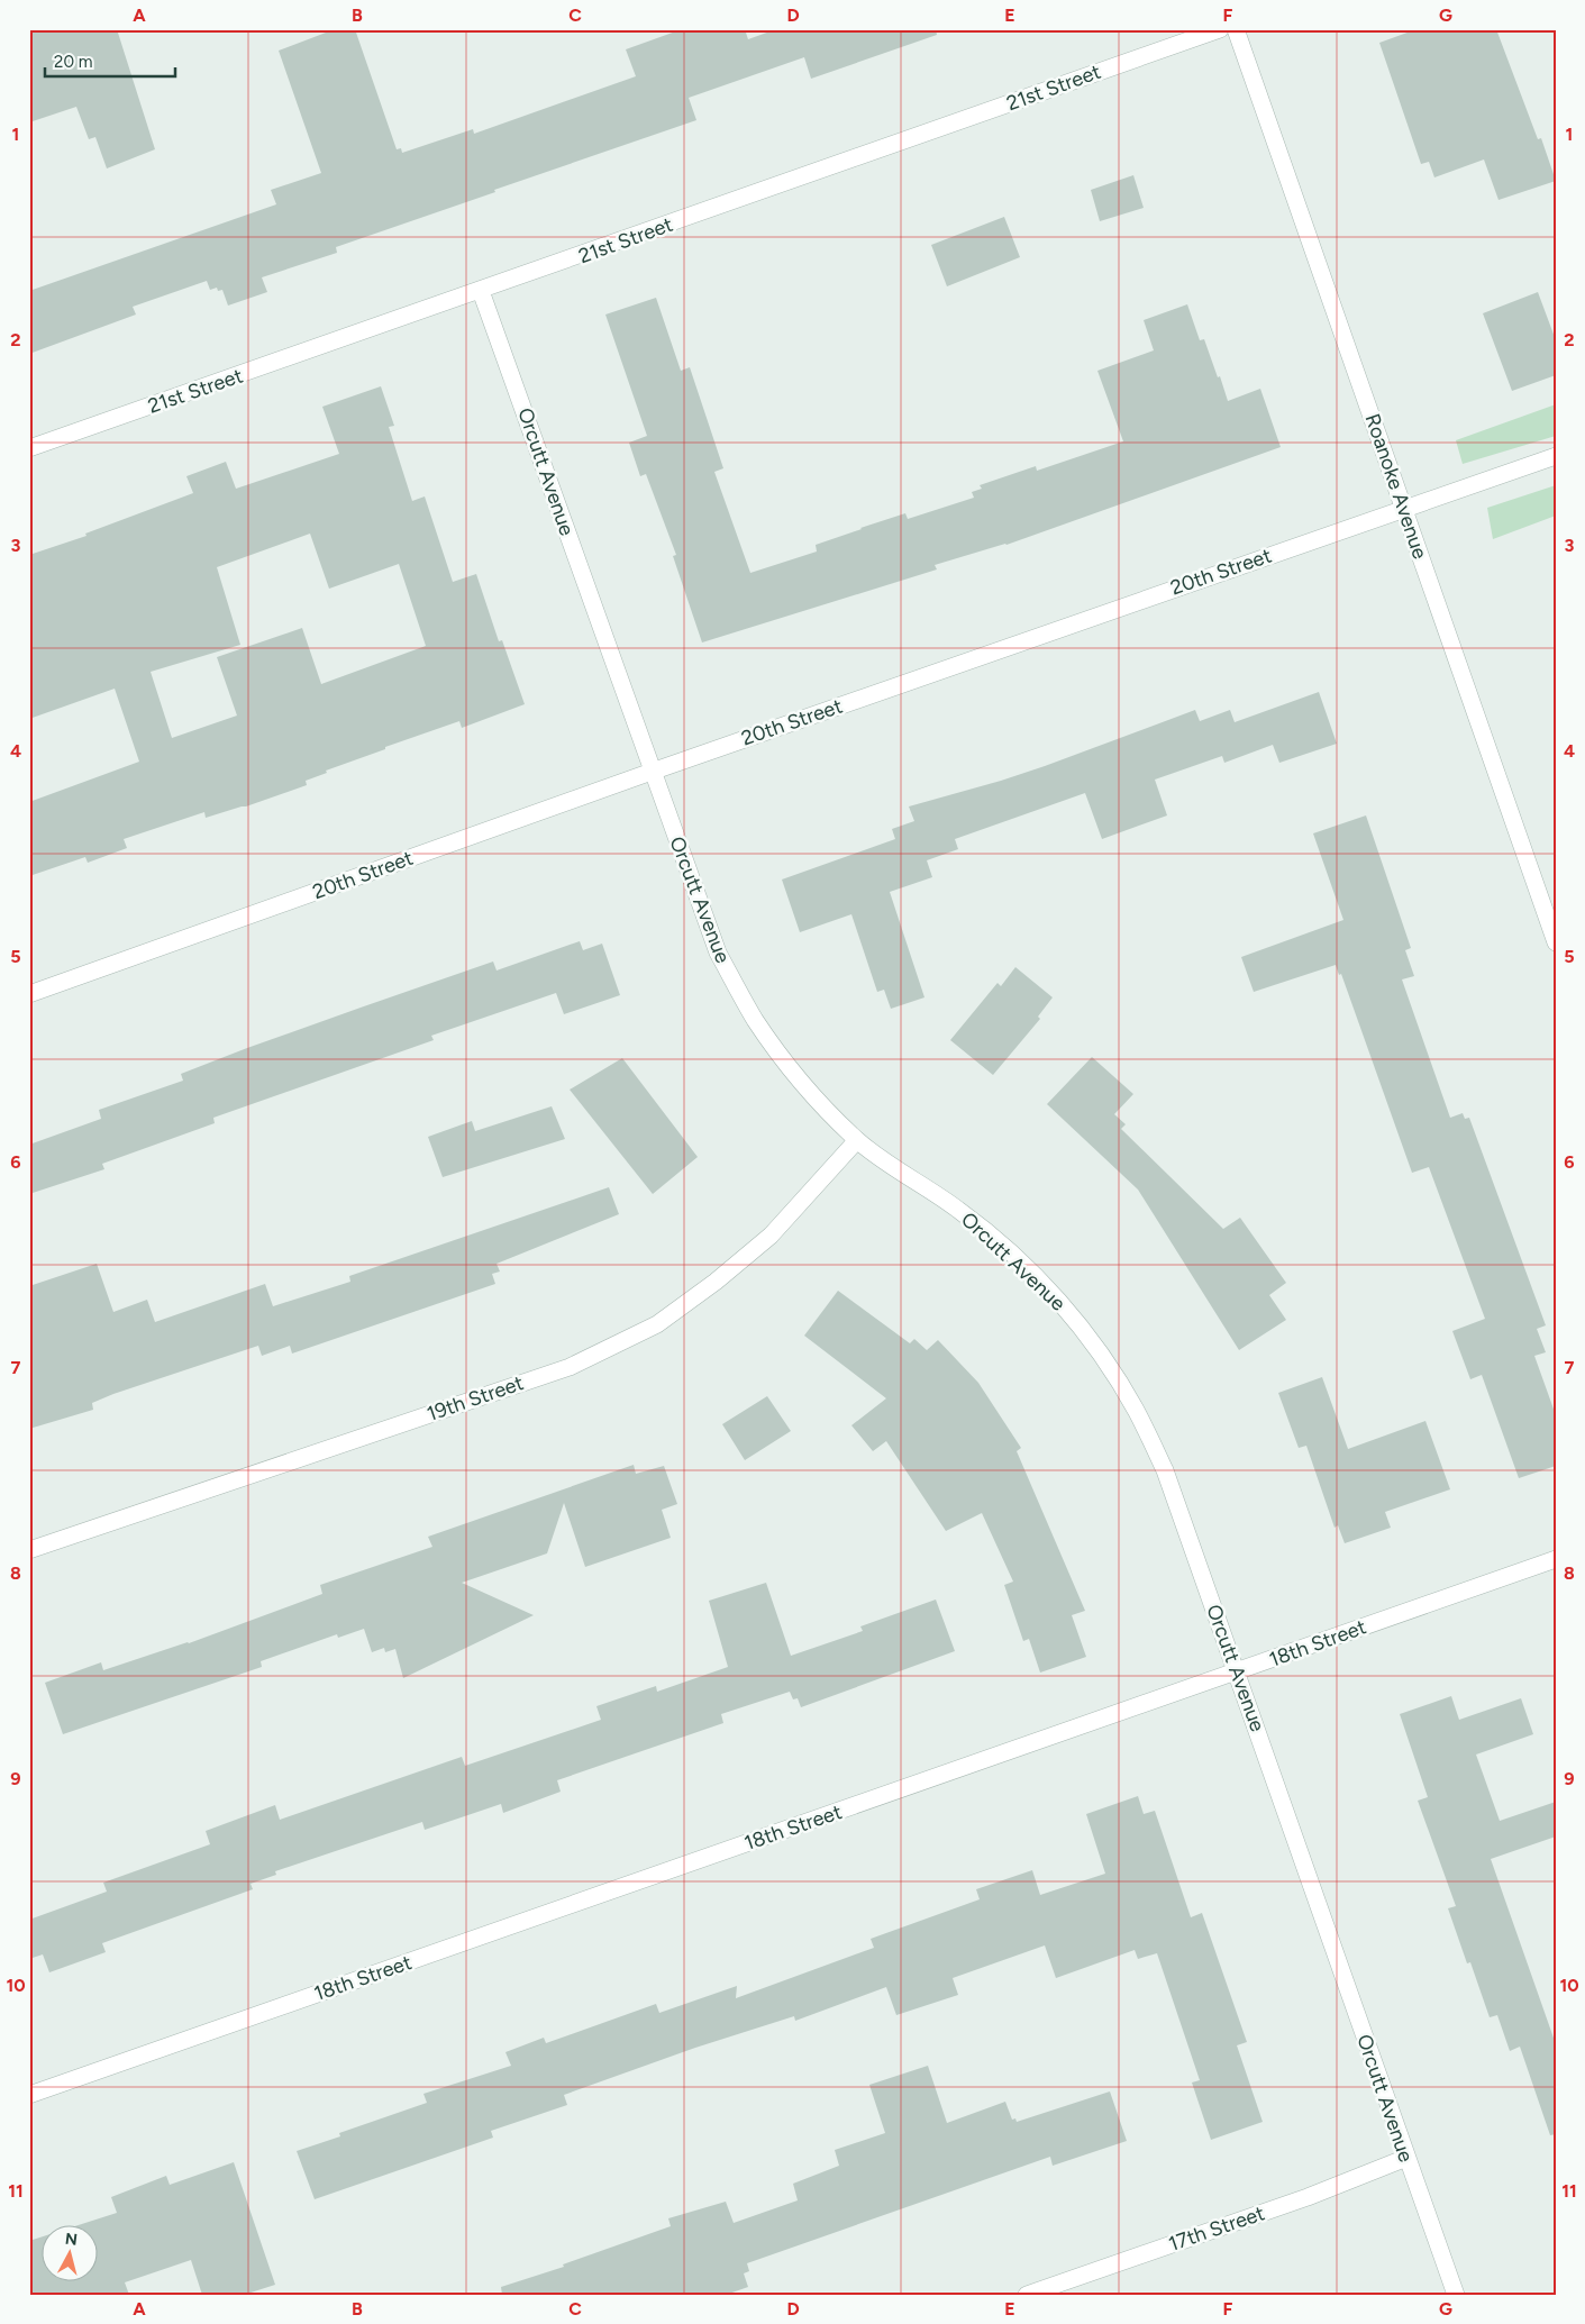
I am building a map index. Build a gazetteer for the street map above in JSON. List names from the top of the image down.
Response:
{
  "streets": {
    "street": [
      "21st Street",
      "Orcutt Avenue",
      "Roanoke Avenue",
      "20th Street",
      "19th Street",
      "18th Street",
      "17th Street"
    ]
  },
  "crossings": [
    ["21st Street", "Orcutt Avenue"],
    ["Orcutt Avenue", "20th Street"],
    ["Orcutt Avenue", "19th Street"],
    ["Orcutt Avenue", "18th Street"],
    ["Orcutt Avenue", "17th Street"],
    ["Roanoke Avenue", "20th Street"]
  ],
  "scale_bar": "20 m",
  "north": "top",
  "grid": {
    "columns": [
      "A",
      "B",
      "C",
      "D",
      "E",
      "F",
      "G"
    ],
    "rows": [
      "1",
      "2",
      "3",
      "4",
      "5",
      "6",
      "7",
      "8",
      "9",
      "10",
      "11"
    ]
  }
}
